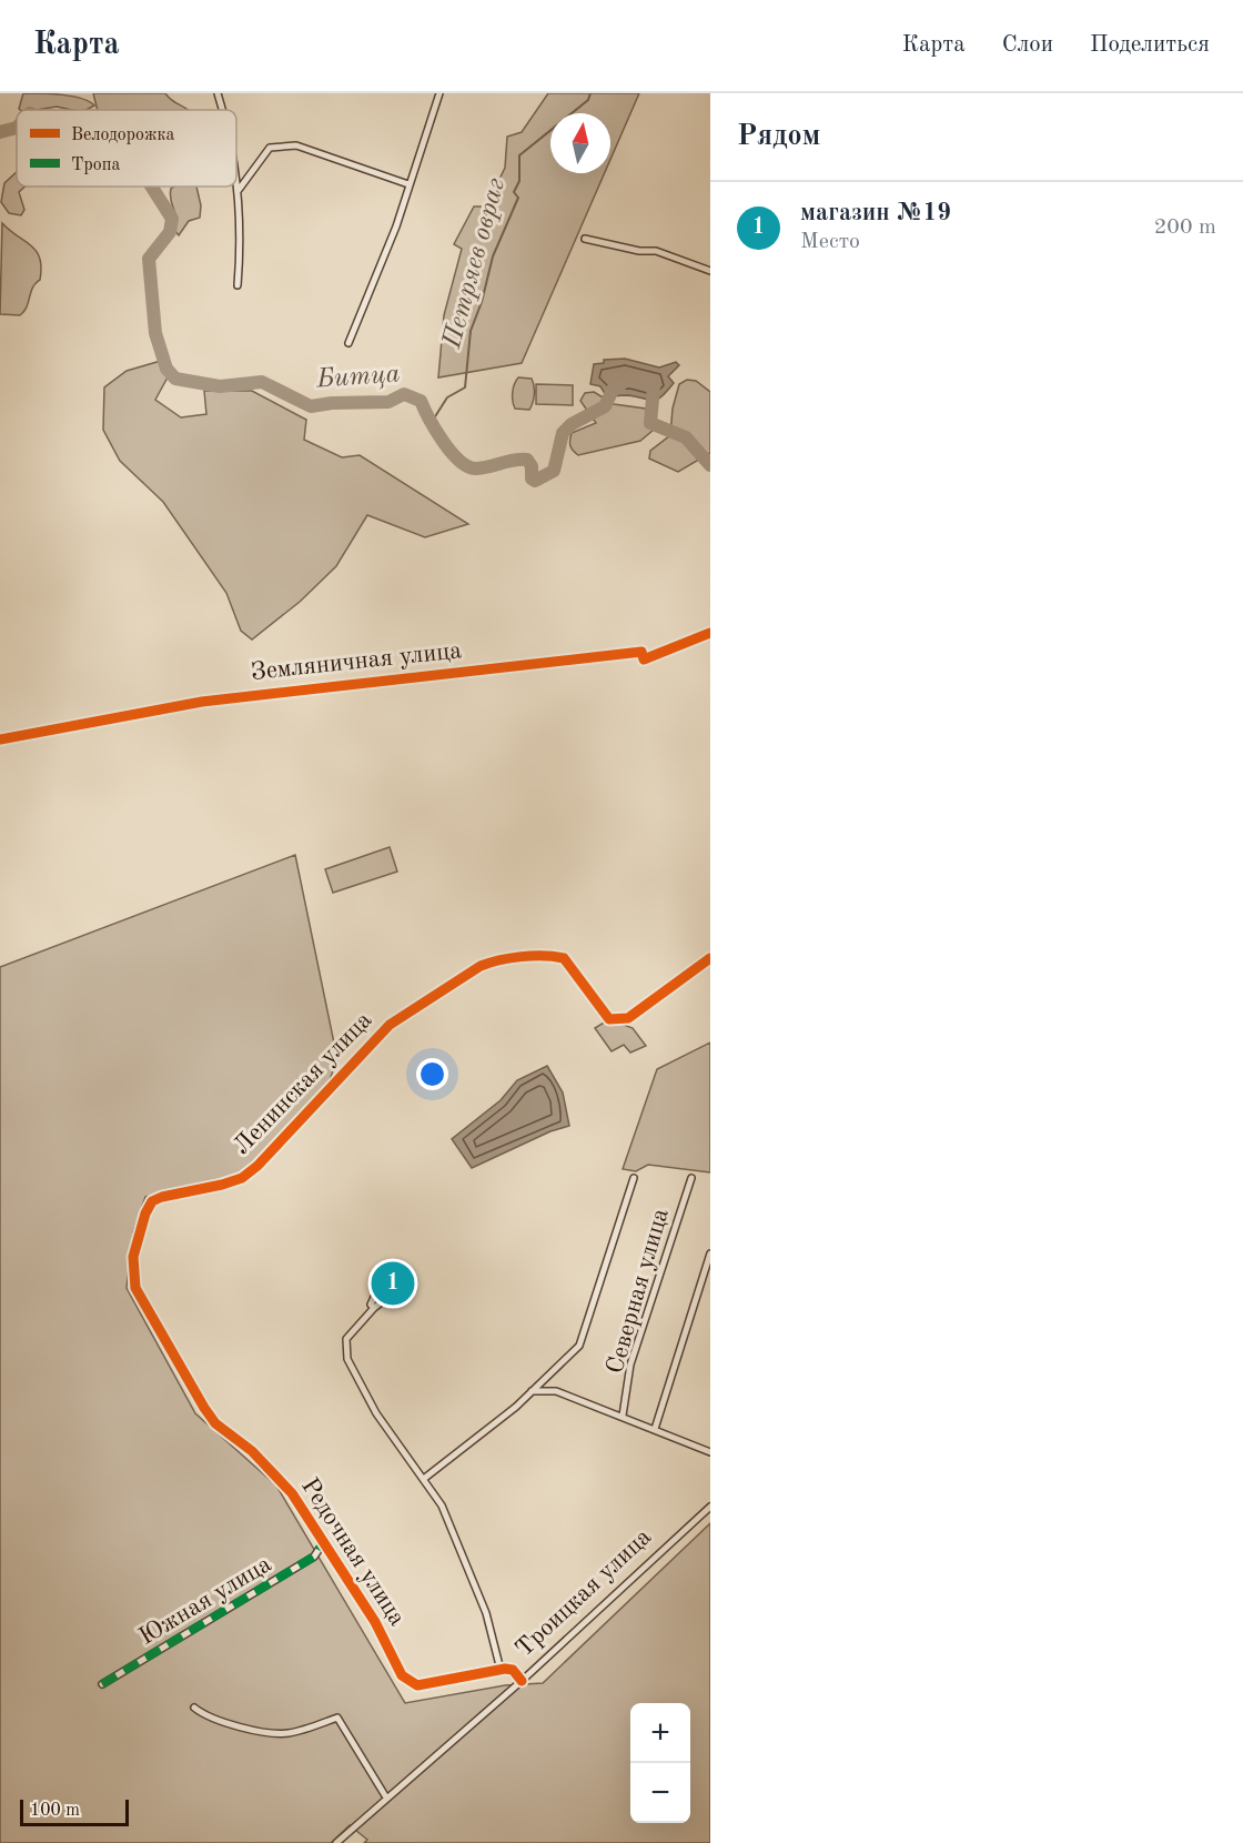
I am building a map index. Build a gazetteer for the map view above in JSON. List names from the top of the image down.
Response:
{
  "streets": {
    "street": [
      "Земляничная улица",
      "Ленинская улица",
      "Северная улица",
      "Редочная улица",
      "Троицкая улица",
      "Южная улица"
    ]
  },
  "crossings": [
    ["Ленинская улица", "Редочная улица"],
    ["Редочная улица", "Южная улица"]
  ],
  "water": ["Петряев овраг", "Битца"],
  "legend": ["Велодорожка", "Тропа"],
  "scale_bar": "100 m",
  "north": "top",
  "page": {
    "header": "Карта",
    "nav": ["Карта", "Слои", "Поделиться"],
    "heading": "Рядом",
    "list": [
      {
        "mark": "1",
        "name": "магазин №19",
        "note": "Место",
        "value": "200 m"
      }
    ],
    "pins": "1",
    "map_buttons": ["+", "−"],
    "scale": "100 m"
  }
}
